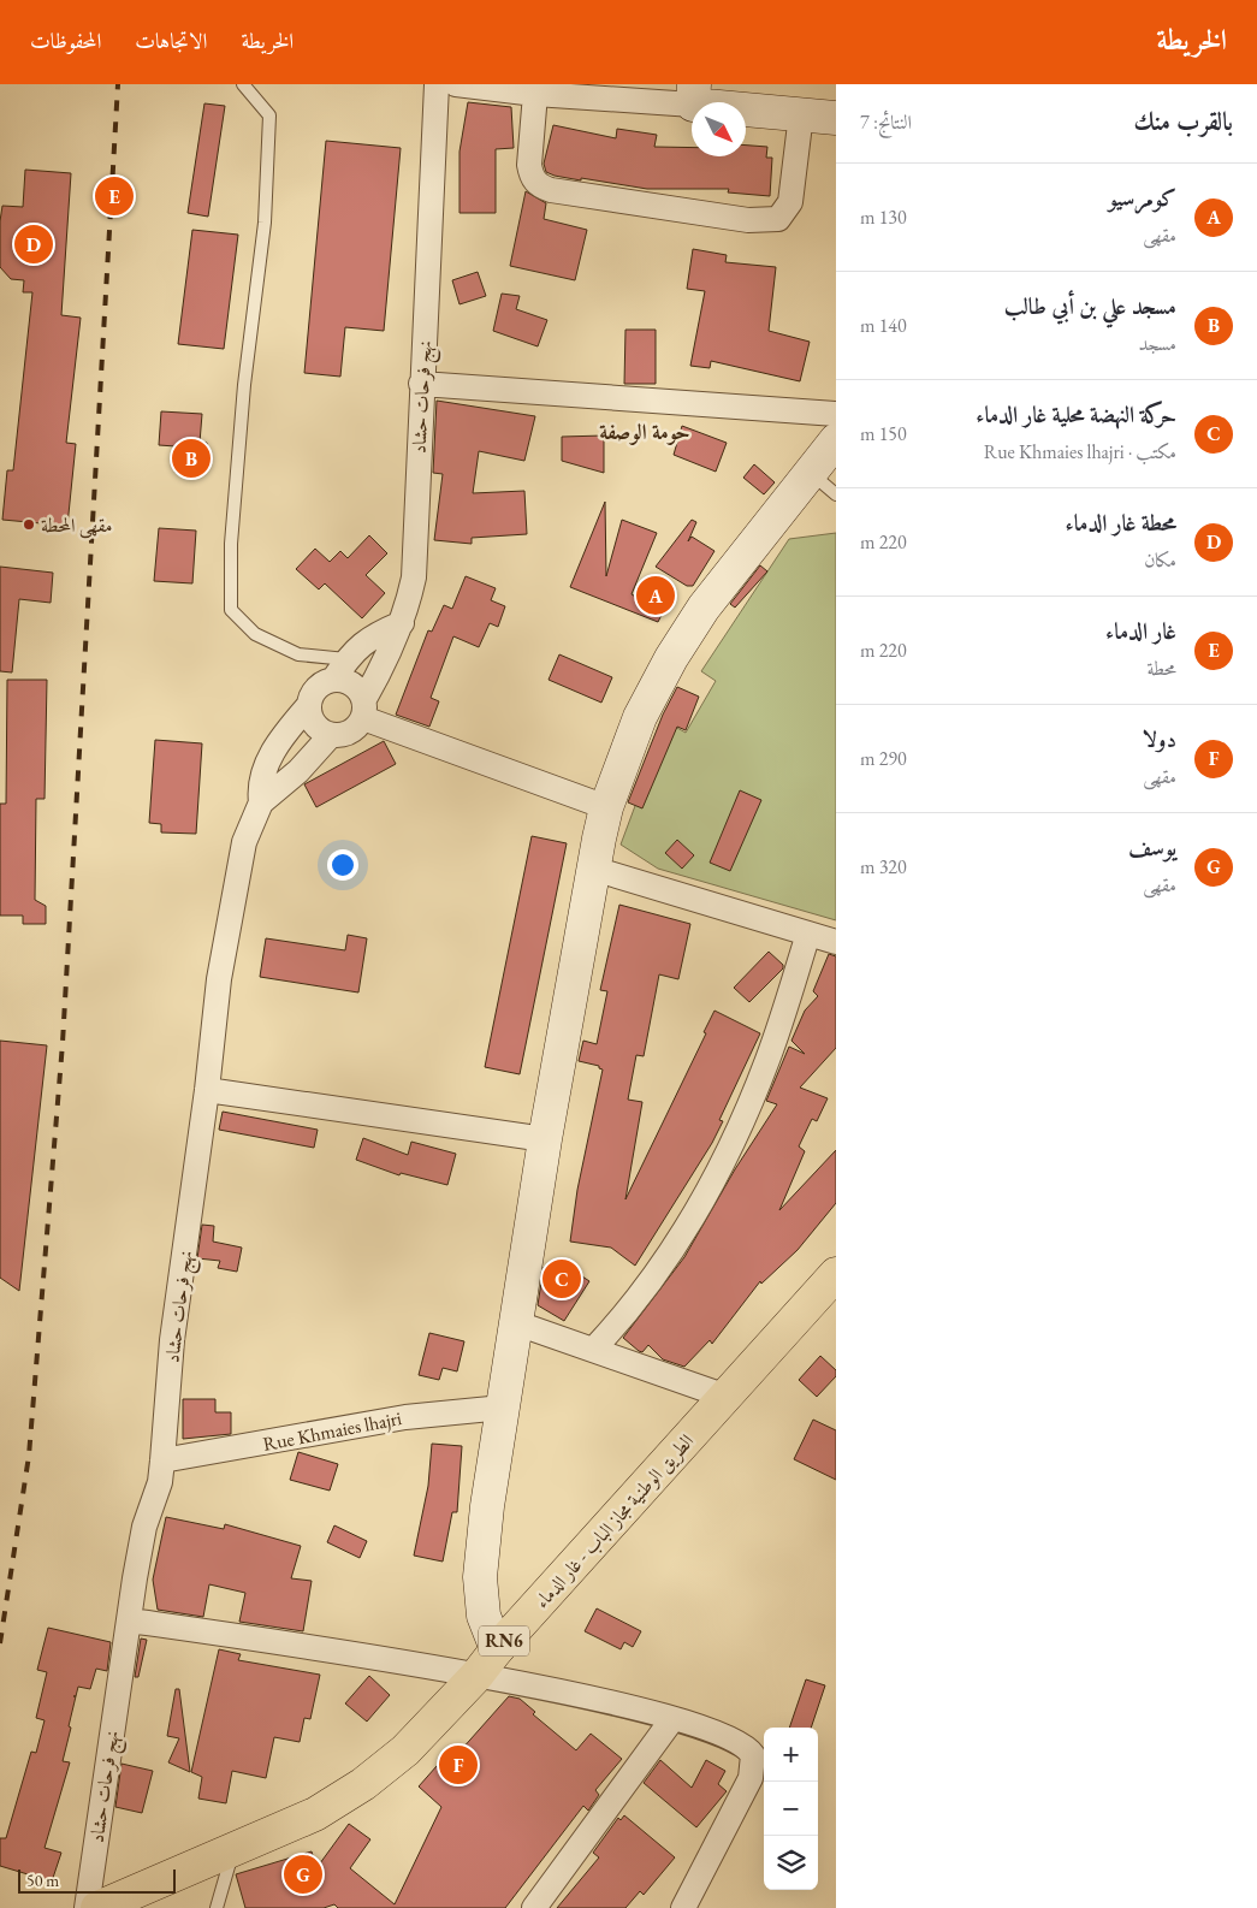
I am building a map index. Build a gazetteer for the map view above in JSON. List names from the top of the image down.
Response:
{
  "streets": {
    "main road": ["الطريق الوطنية مجاز الباب - غار الدماء", "RN6"],
    "street": ["نهج فرحات حشاد", "Rue Khmaies lhajri"]
  },
  "crossings": [
    ["نهج فرحات حشاد", "Rue Khmaies lhajri"],
    ["نهج فرحات حشاد", "الطريق الوطنية مجاز الباب - غار الدماء"]
  ],
  "districts": ["حومة الوصفة"],
  "places": ["مقهى المحطة"],
  "scale_bar": "50 m",
  "north": "bottom right",
  "page": {
    "header": "الخريطة",
    "nav": ["الخريطة", "الاتجاهات", "المحفوظات"],
    "heading": ["بالقرب منك", "النتائج: 7"],
    "list": [
      {
        "mark": "A",
        "name": "كومرسيو",
        "note": "مقهى",
        "value": "130 m"
      },
      {
        "mark": "B",
        "name": "مسجد علي بن أبي طالب",
        "note": "مسجد",
        "value": "140 m"
      },
      {
        "mark": "C",
        "name": "حركة النهضة محلية غار الدماء",
        "note": "مكتب · Rue Khmaies lhajri",
        "value": "150 m"
      },
      {
        "mark": "D",
        "name": "محطة غار الدماء",
        "note": "مكان",
        "value": "220 m"
      },
      {
        "mark": "E",
        "name": "غار الدماء",
        "note": "محطة",
        "value": "220 m"
      },
      {
        "mark": "F",
        "name": "دولا",
        "note": "مقهى",
        "value": "290 m"
      },
      {
        "mark": "G",
        "name": "يوسف",
        "note": "مقهى",
        "value": "320 m"
      }
    ],
    "pins": [
      "E",
      "D",
      "B",
      "A",
      "C",
      "F",
      "G"
    ],
    "map_buttons": ["+", "−"],
    "scale": "50 m"
  }
}
